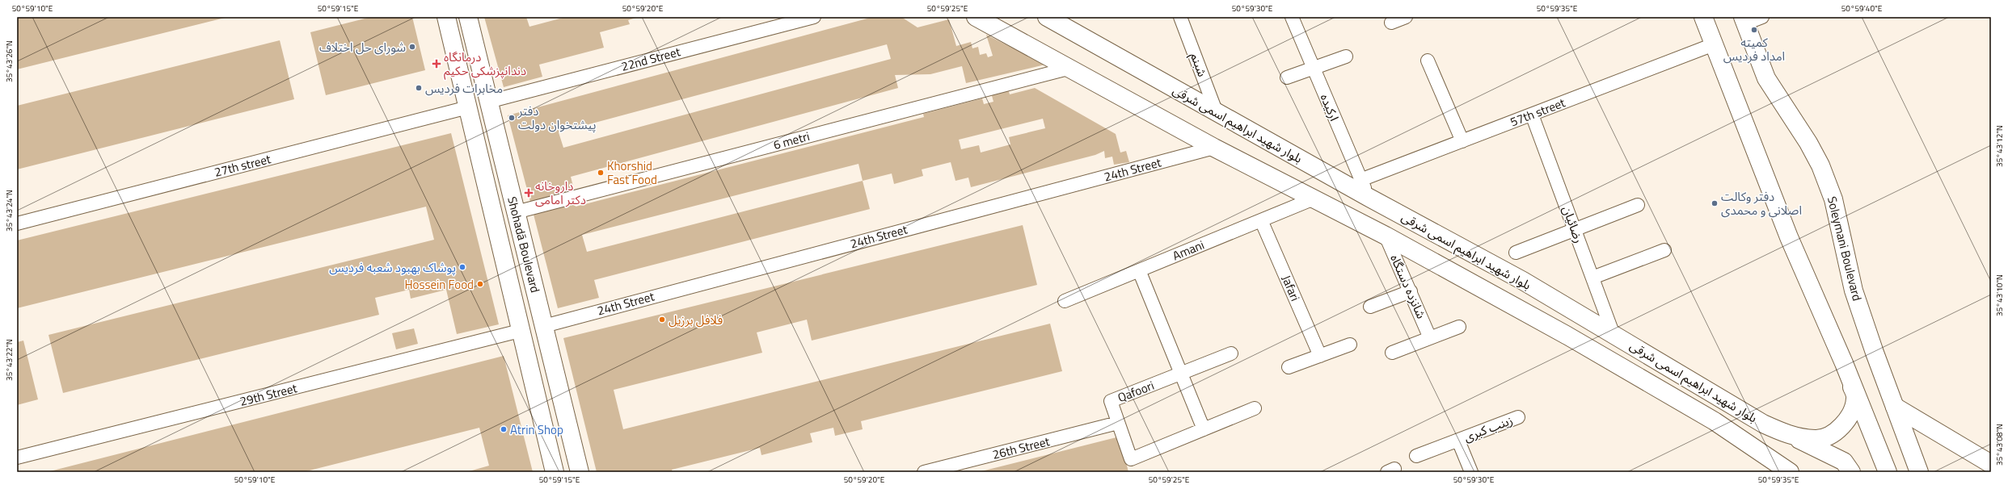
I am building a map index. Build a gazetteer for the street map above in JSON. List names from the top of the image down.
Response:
{
  "streets": {
    "main road": ["بلوار شهید ابراهیم اسمی شرقی", "Shohadā Boulevard", "Soleymani Boulevard"],
    "street": [
      "22nd Street",
      "شبنم",
      "ارکیده",
      "57th street",
      "6 metri",
      "27th street",
      "24th Street",
      "رضائیان",
      "Amani",
      "شانزده دستگاه",
      "Jafari",
      "Qafoori",
      "29th Street",
      "زینب کبری",
      "26th Street"
    ]
  },
  "crossings": [
    ["22nd Street", "Shohadā Boulevard"],
    ["شبنم", "بلوار شهید ابراهیم اسمی شرقی"],
    ["ارکیده", "57th street"],
    ["ارکیده", "بلوار شهید ابراهیم اسمی شرقی"],
    ["57th street", "رضائیان"],
    ["بلوار شهید ابراهیم اسمی شرقی", "6 metri"],
    ["بلوار شهید ابراهیم اسمی شرقی", "24th Street"],
    ["بلوار شهید ابراهیم اسمی شرقی", "رضائیان"],
    ["بلوار شهید ابراهیم اسمی شرقی", "Amani"],
    ["بلوار شهید ابراهیم اسمی شرقی", "شانزده دستگاه"],
    ["6 metri", "Shohadā Boulevard"],
    ["27th street", "Shohadā Boulevard"],
    ["24th Street", "Shohadā Boulevard"],
    ["Shohadā Boulevard", "29th Street"],
    ["Amani", "Jafari"],
    ["Qafoori", "26th Street"]
  ],
  "places": {
    "other": [
      "کمیته امداد فردیس",
      "شورای حل اختلاف",
      "مخابرات فردیس",
      "دفتر پیشتخوان دولت",
      "Khorshid Fast Food",
      "دفتر وکالت اصلانی و محمدی",
      "پوشاک بهبود شعبه فردیس",
      "Hossein Food",
      "فلافل برزیل",
      "Atrin Shop"
    ],
    "health": ["درمانگاه دندانپزشکی حکیم", "داروخانه دکتر امامی"]
  },
  "coordinates": [
    "50°59'10\"E",
    "50°59'15\"E",
    "50°59'20\"E",
    "50°59'25\"E",
    "50°59'30\"E",
    "50°59'35\"E",
    "50°59'40\"E",
    "35°43'26\"N",
    "35°43'12\"N",
    "35°43'24\"N",
    "35°43'10\"N",
    "35°43'22\"N",
    "35°43'08\"N"
  ]
}
